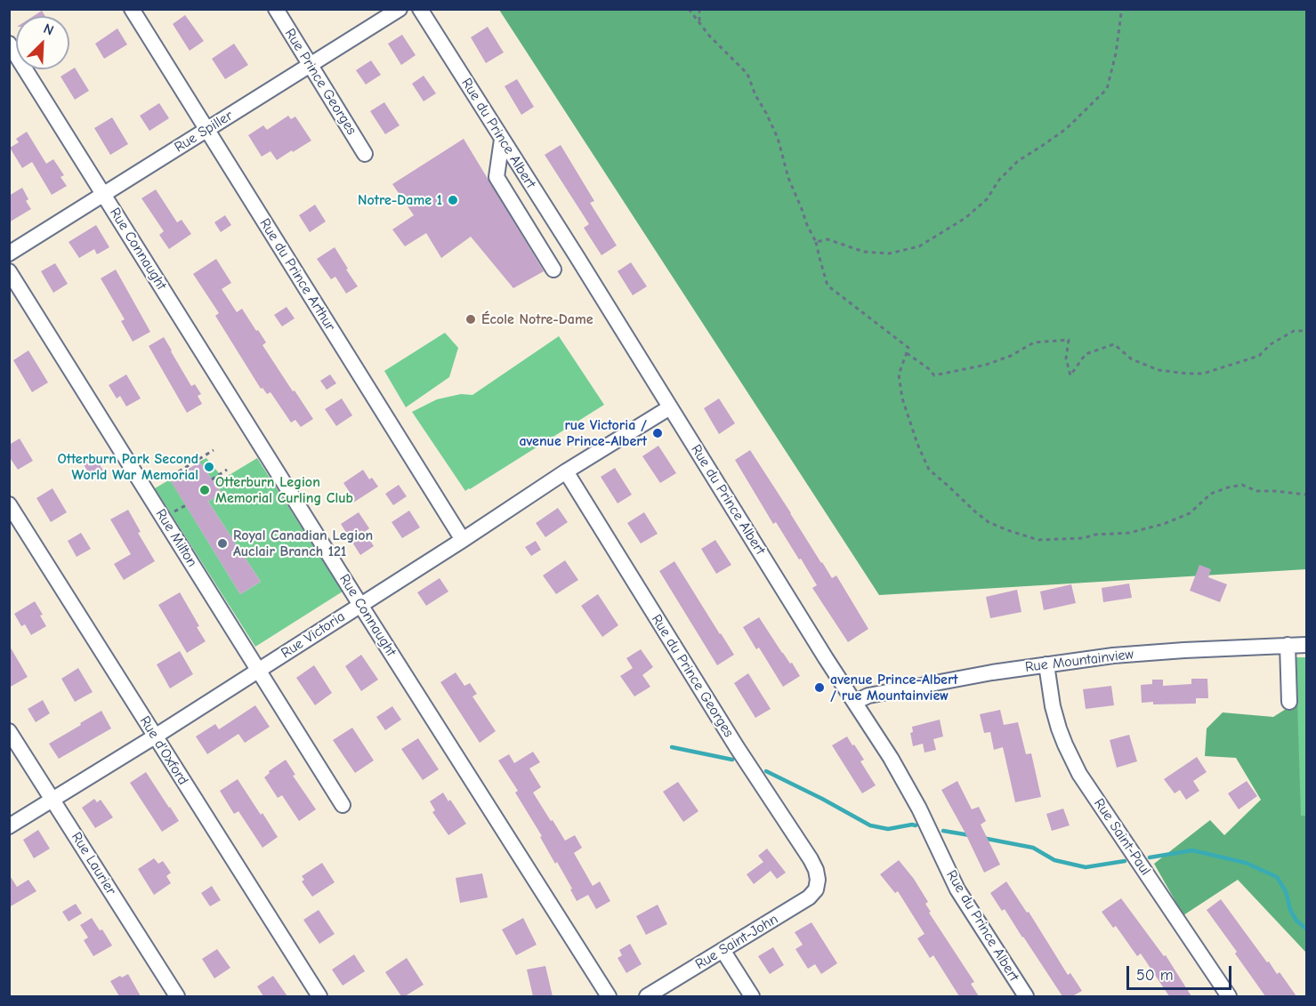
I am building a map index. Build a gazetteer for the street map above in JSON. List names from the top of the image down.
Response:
{
  "streets": {
    "street": [
      "Rue Prince Georges",
      "Rue Spiller",
      "Rue du Prince Albert",
      "Rue Connaught",
      "Rue du Prince Arthur",
      "Rue Milton",
      "Rue Victoria",
      "Rue Mountainview",
      "Rue du Prince Georges",
      "Rue d'Oxford",
      "Rue Saint-Paul",
      "Rue Laurier",
      "Rue Saint-John"
    ]
  },
  "crossings": [
    ["Rue Prince Georges", "Rue Spiller"],
    ["Rue Spiller", "Rue Connaught"],
    ["Rue Spiller", "Rue du Prince Arthur"],
    ["Rue du Prince Albert", "Rue Victoria"],
    ["Rue du Prince Albert", "Rue Mountainview"],
    ["Rue Connaught", "Rue Victoria"],
    ["Rue du Prince Arthur", "Rue Victoria"],
    ["Rue Milton", "Rue Victoria"],
    ["Rue Victoria", "Rue du Prince Georges"],
    ["Rue Victoria", "Rue d'Oxford"],
    ["Rue Victoria", "Rue Laurier"],
    ["Rue Mountainview", "Rue Saint-Paul"],
    ["Rue du Prince Georges", "Rue Saint-John"]
  ],
  "places": [
    "Notre-Dame 1",
    "École Notre-Dame",
    "rue Victoria / avenue Prince-Albert",
    "Otterburn Park Second World War Memorial",
    "Otterburn Legion Memorial Curling Club",
    "Royal Canadian Legion Auclair Branch 121",
    "avenue Prince-Albert / rue Mountainview"
  ],
  "scale_bar": "50 m",
  "north": "top right"
}
